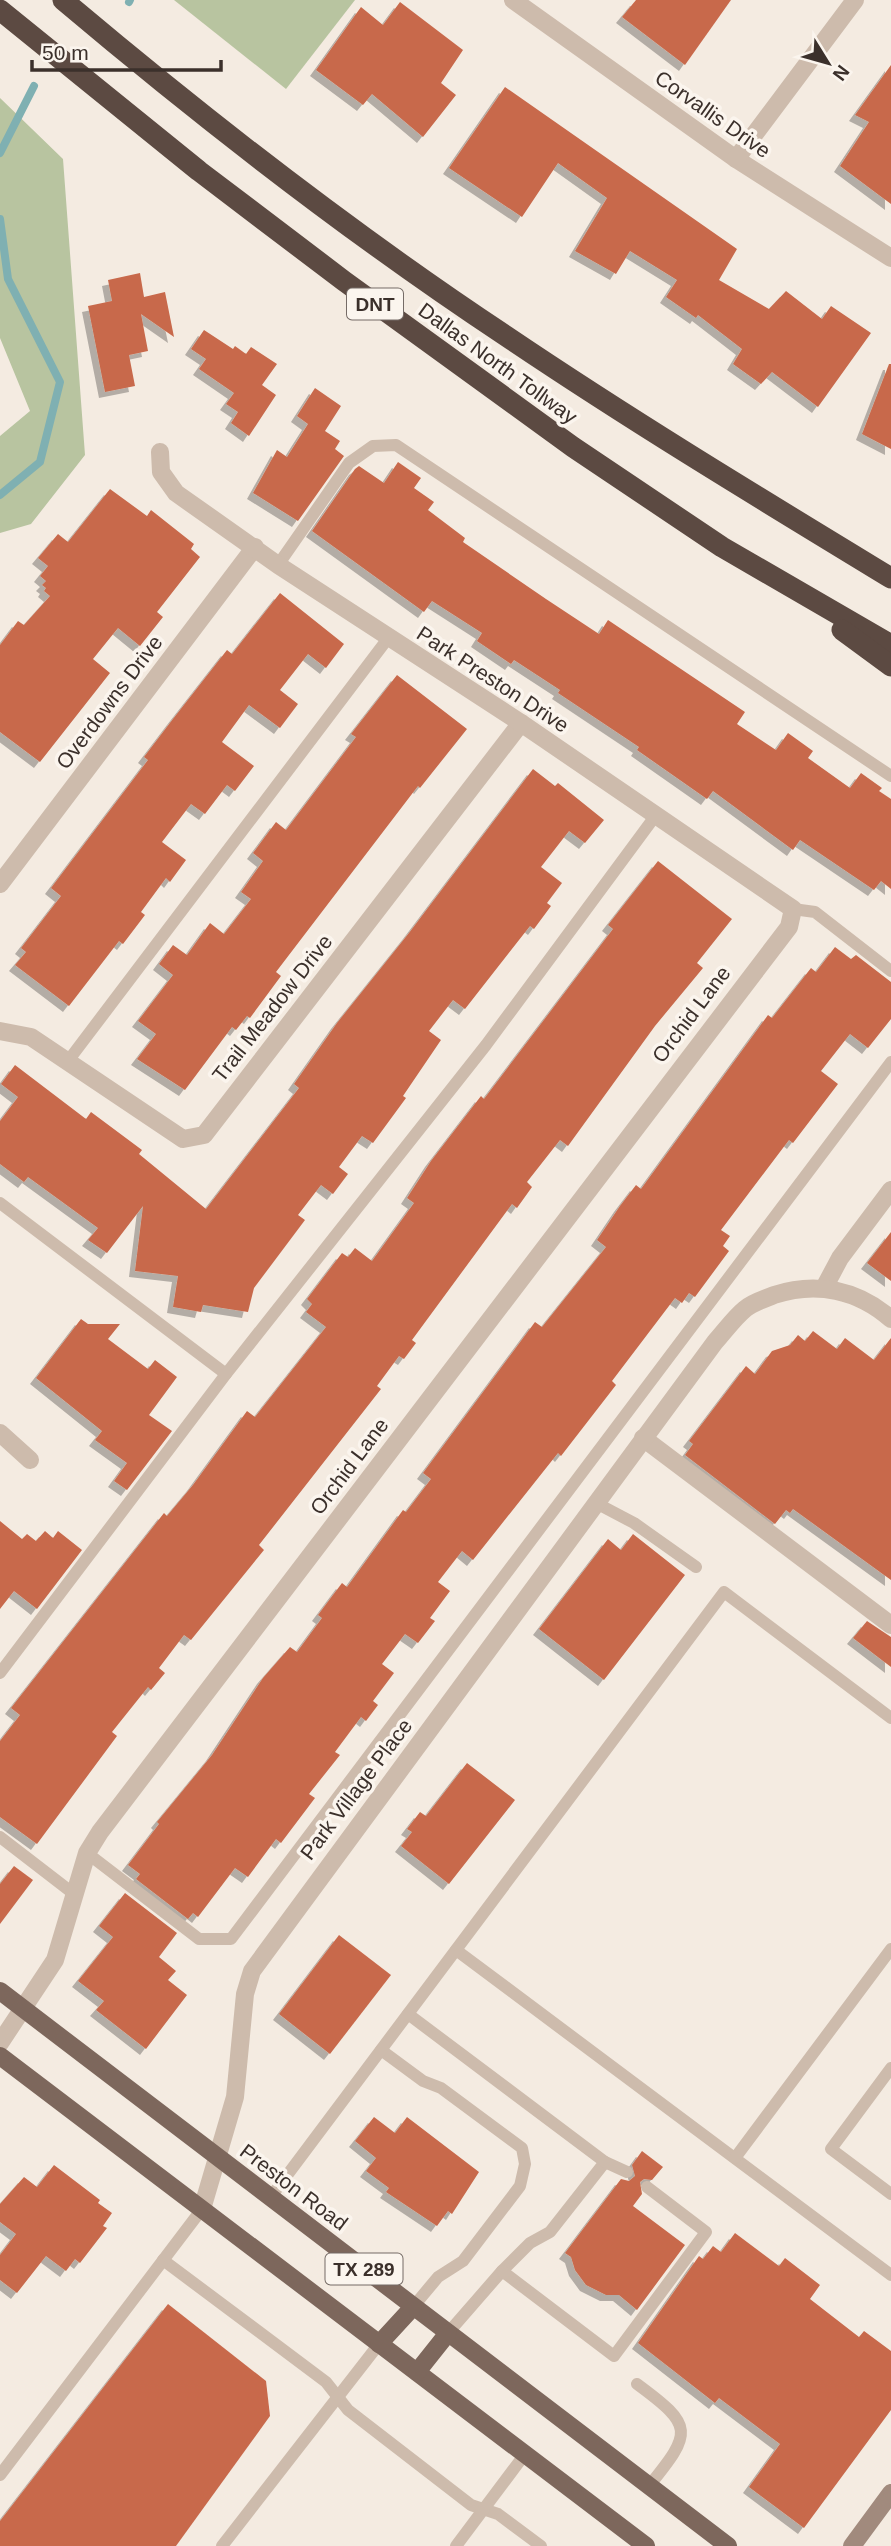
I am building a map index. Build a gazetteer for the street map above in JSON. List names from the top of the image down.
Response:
{
  "streets": {
    "highway": ["DNT", "Dallas North Tollway"],
    "main road": ["Preston Road", "TX 289"],
    "street": [
      "Corvallis Drive",
      "Park Preston Drive",
      "Overdowns Drive",
      "Trail Meadow Drive",
      "Orchid Lane",
      "Park Village Place"
    ]
  },
  "crossings": [
    ["Park Preston Drive", "Overdowns Drive"],
    ["Park Preston Drive", "Trail Meadow Drive"],
    ["Park Preston Drive", "Orchid Lane"],
    ["Orchid Lane", "Preston Road"],
    ["Park Village Place", "Preston Road"],
    ["Park Village Place", "TX 289"]
  ],
  "scale_bar": "50 m",
  "north": "bottom right"
}
